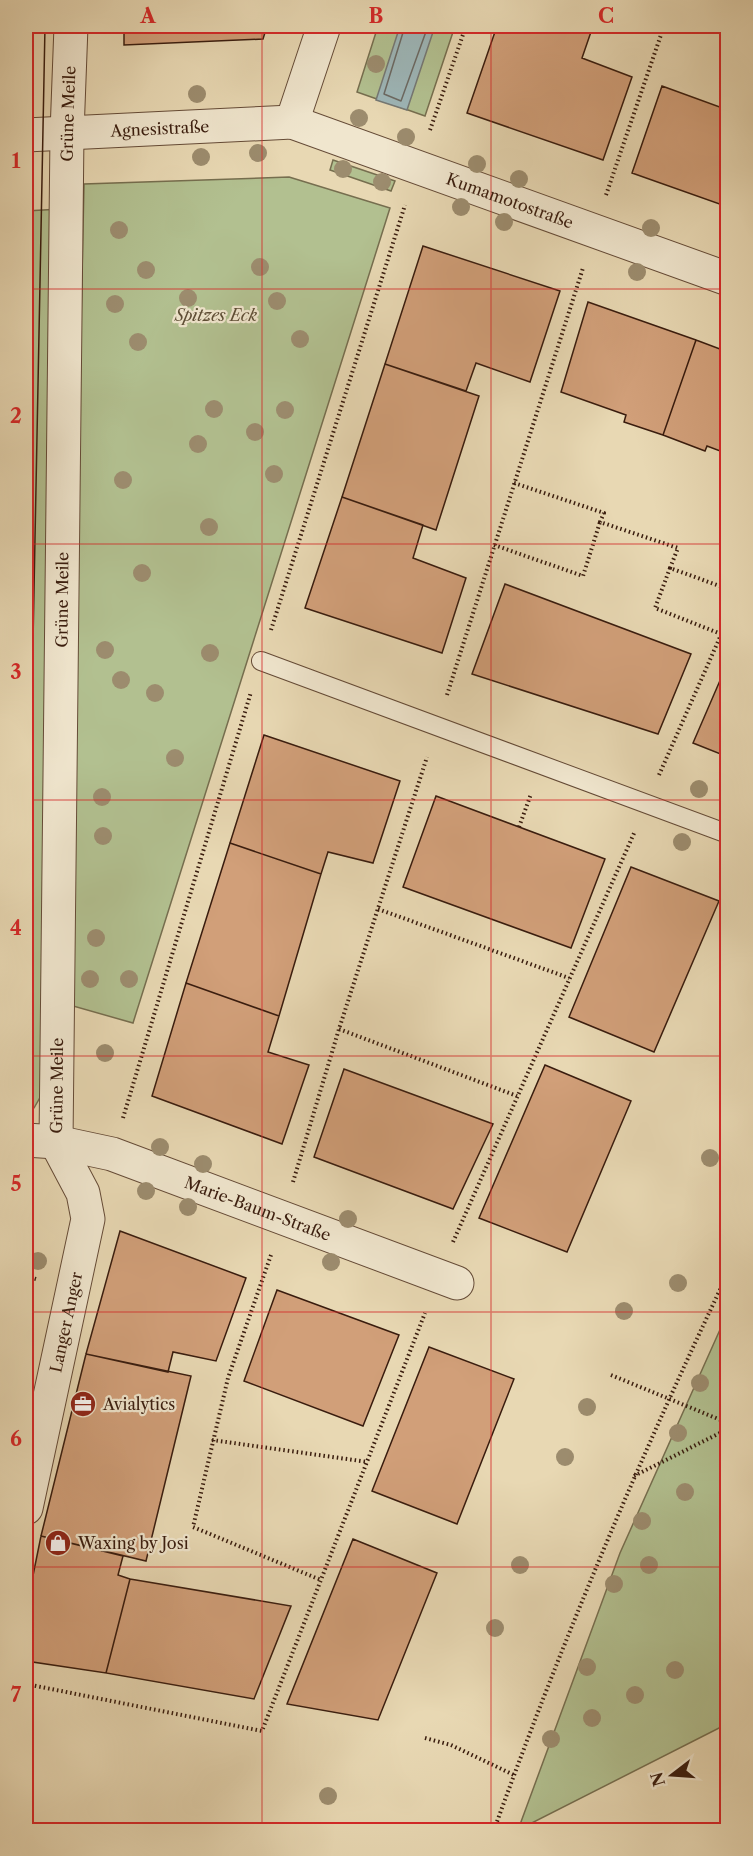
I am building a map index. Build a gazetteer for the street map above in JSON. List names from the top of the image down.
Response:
{
  "streets": {
    "street": [
      "Grüne Meile",
      "Agnesistraße",
      "Kumamotostraße",
      "Marie-Baum-Straße",
      "Langer Anger"
    ]
  },
  "crossings": [
    ["Grüne Meile", "Agnesistraße"],
    ["Grüne Meile", "Marie-Baum-Straße"],
    ["Grüne Meile", "Langer Anger"],
    ["Agnesistraße", "Kumamotostraße"],
    ["Marie-Baum-Straße", "Langer Anger"]
  ],
  "parks": ["Spitzes Eck"],
  "places": {
    "office": ["Avialytics"],
    "shop": ["Waxing by Josi"]
  },
  "north": "left",
  "grid": {
    "columns": ["A", "B", "C"],
    "rows": [
      "1",
      "2",
      "3",
      "4",
      "5",
      "6",
      "7"
    ]
  }
}
